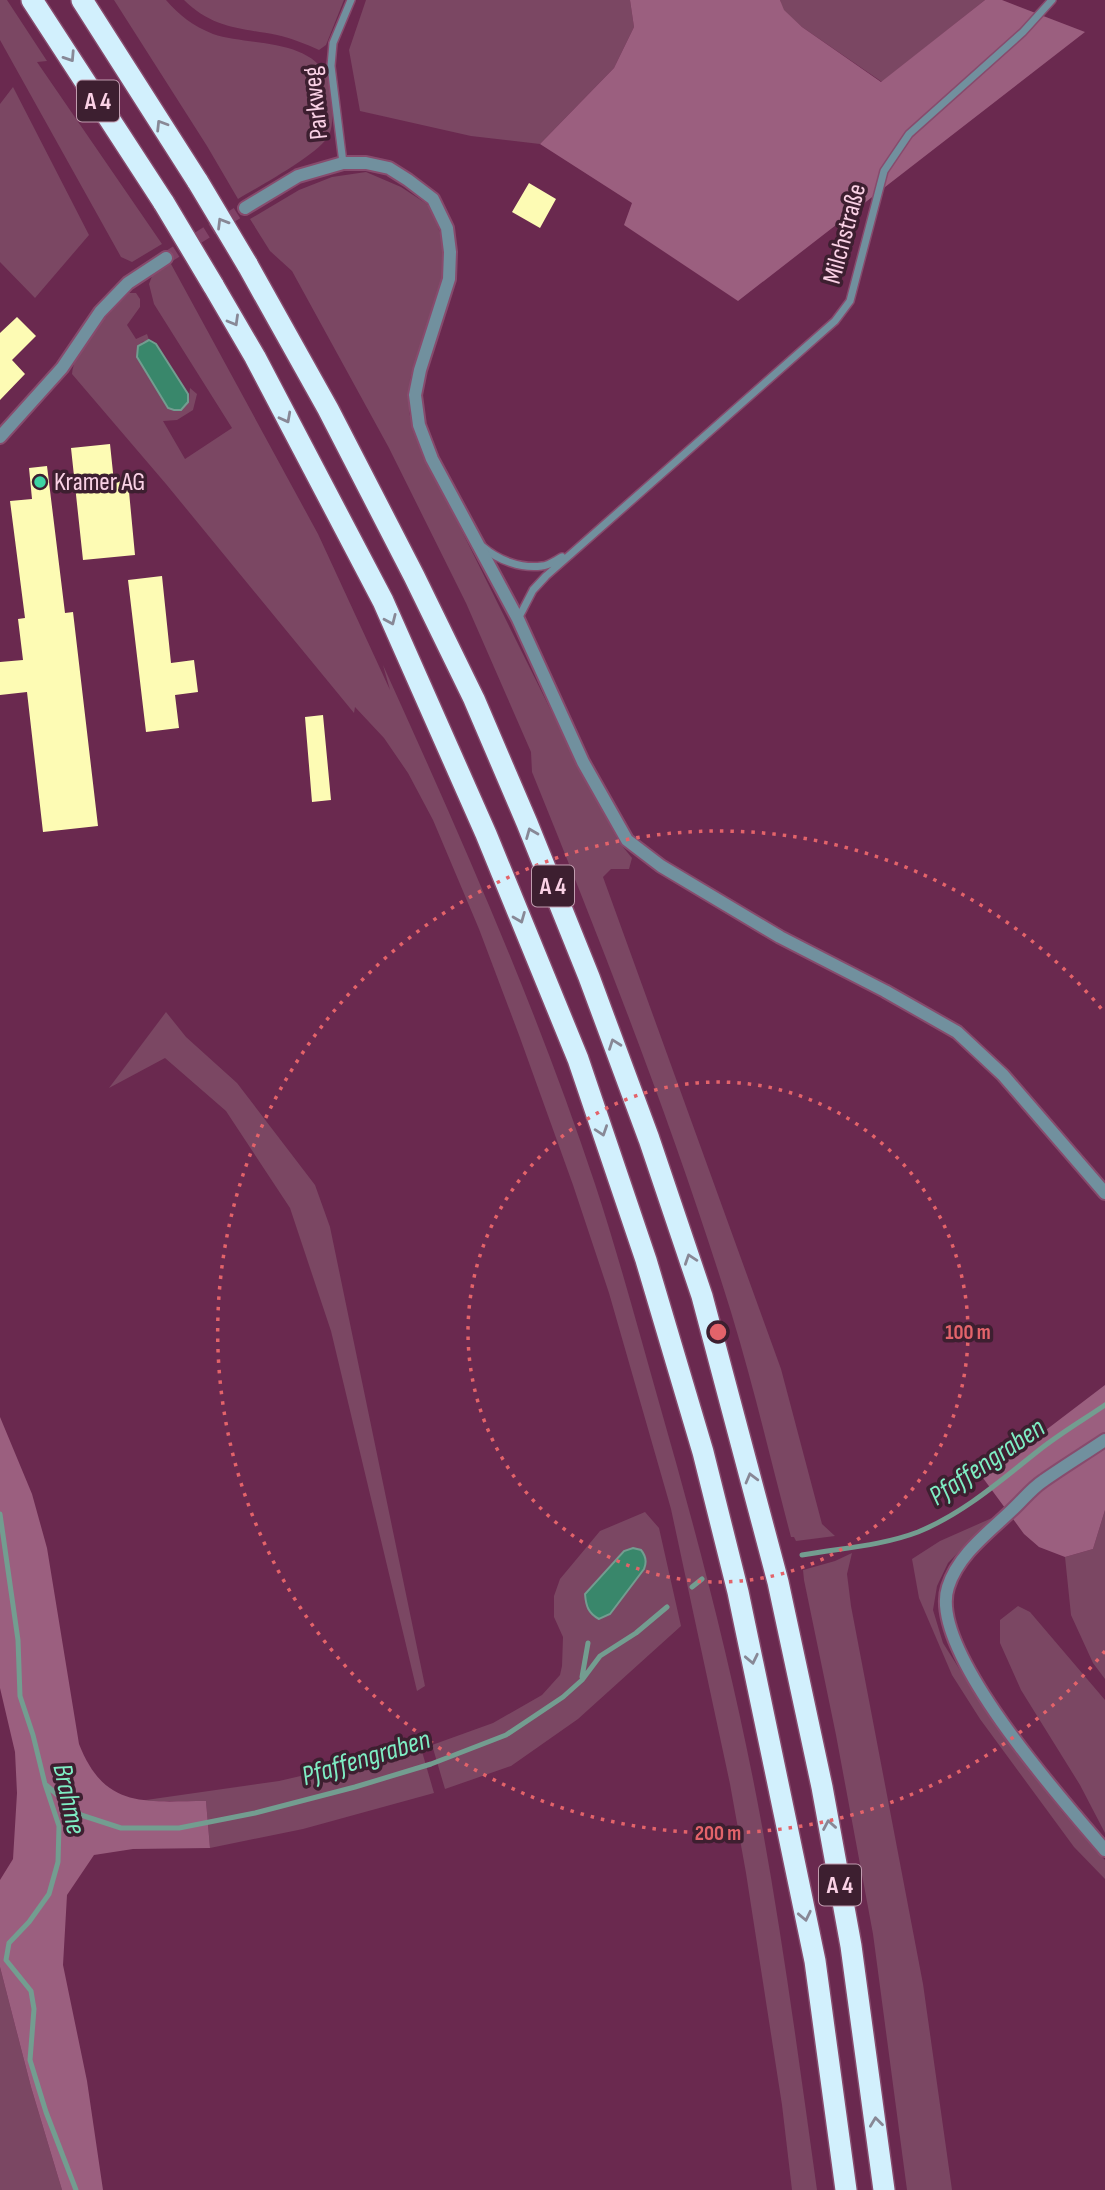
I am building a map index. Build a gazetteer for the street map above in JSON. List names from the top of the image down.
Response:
{
  "streets": {
    "highway": ["A 4"],
    "street": ["Parkweg", "Milchstraße"]
  },
  "water": ["Pfaffengraben", "Brahme"],
  "places": ["Kramer AG"],
  "rings": ["100 m", "200 m"]
}
